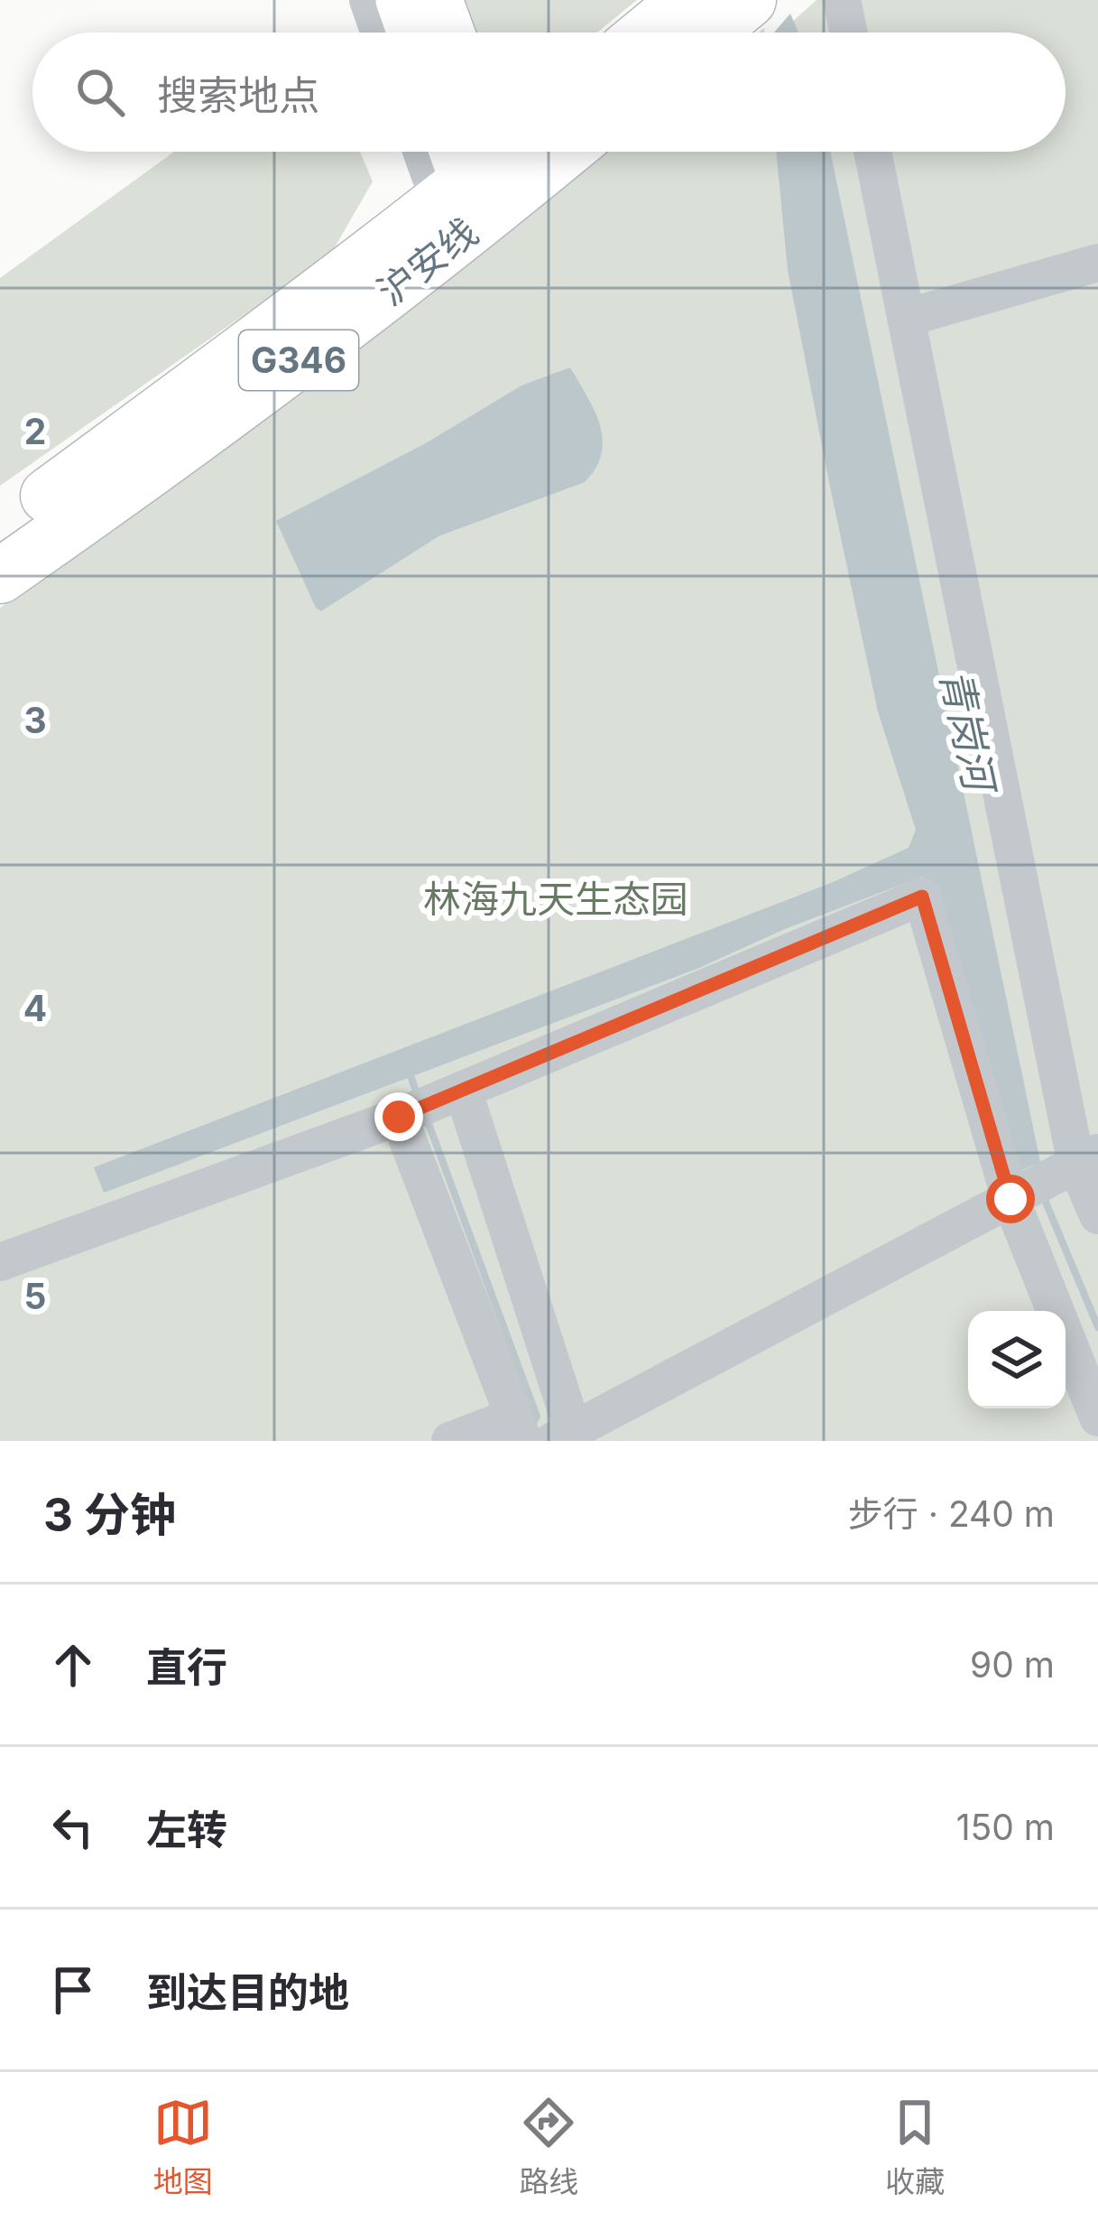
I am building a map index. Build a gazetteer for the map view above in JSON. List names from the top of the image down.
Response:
{
  "streets": {
    "highway": ["沪安线", "G346"]
  },
  "water": ["青岗河"],
  "parks": ["林海九天生态园"],
  "page": {
    "search": "搜索地点",
    "heading": ["3 分钟", "步行 · 240 m"],
    "list": [
      ["直行", "90 m"],
      ["左转", "150 m"],
      "到达目的地"
    ],
    "nav": ["地图", "路线", "收藏"]
  },
  "grid": {
    "rows": [
      "2",
      "3",
      "4",
      "5"
    ]
  }
}
